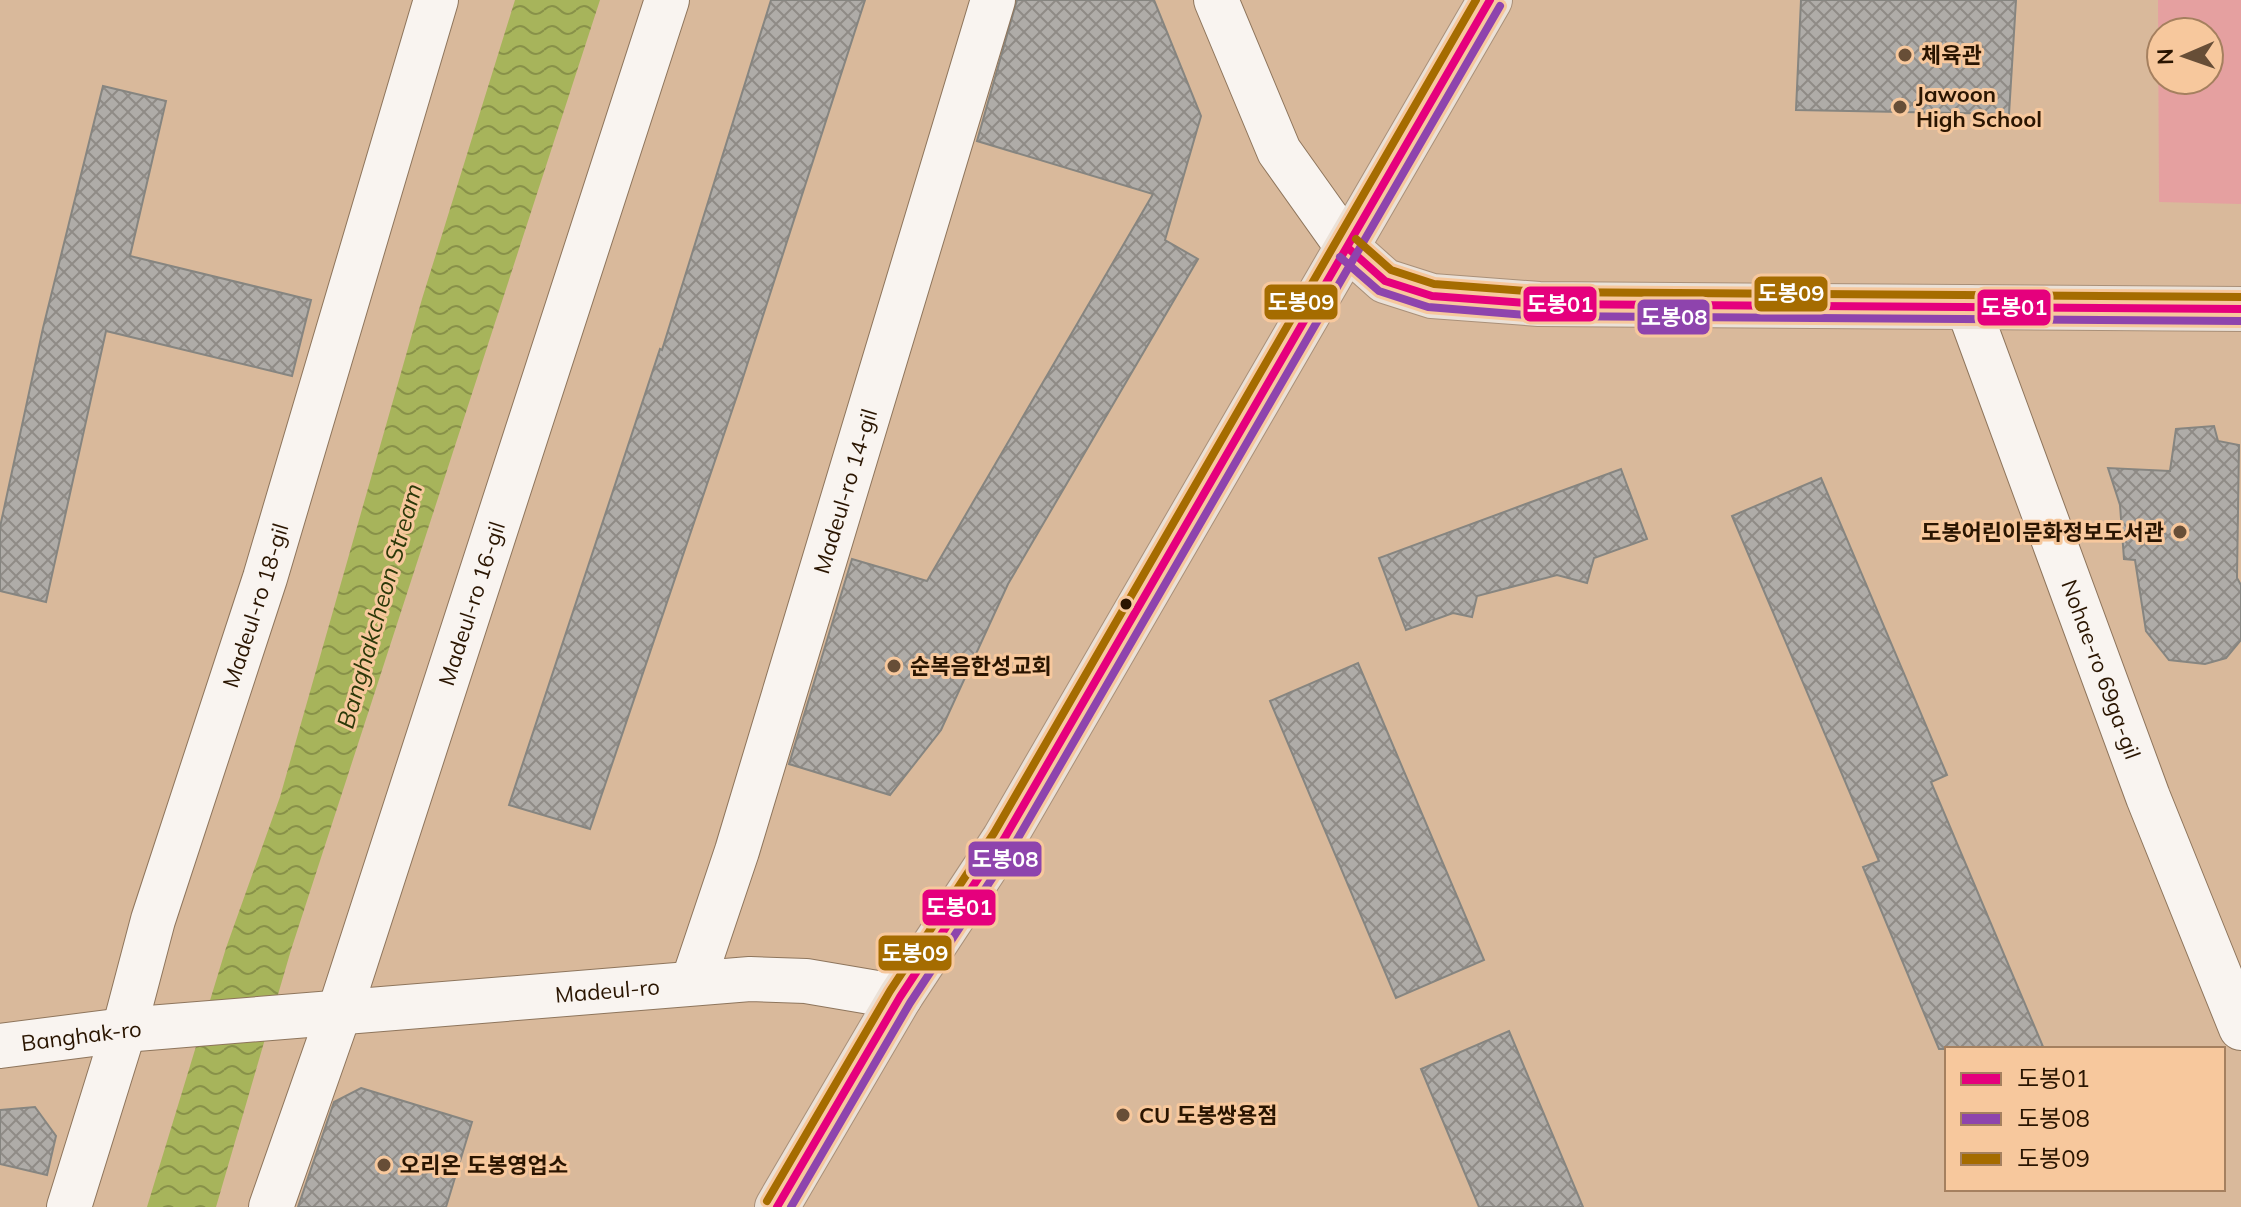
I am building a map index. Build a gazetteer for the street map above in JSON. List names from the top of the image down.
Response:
{
  "streets": {
    "street": [
      "Madeul-ro 14-gil",
      "Madeul-ro 18-gil",
      "Madeul-ro 16-gil",
      "Nohae-ro 69ga-gil",
      "Madeul-ro",
      "Banghak-ro"
    ]
  },
  "crossings": [
    ["Madeul-ro 14-gil", "Madeul-ro"],
    ["Madeul-ro 18-gil", "Madeul-ro"],
    ["Madeul-ro 18-gil", "Banghak-ro"],
    ["Madeul-ro 16-gil", "Madeul-ro"],
    ["Madeul-ro", "Banghak-ro"]
  ],
  "water": ["Banghakcheon Stream"],
  "places": [
    "체육관",
    "Jawoon High School",
    "도봉어린이문화정보도서관",
    "순복음한성교회",
    "CU 도봉쌍용점",
    "오리온 도봉영업소"
  ],
  "lines": ["transit line 도봉01", "transit line 도봉09", "transit line 도봉08"],
  "legend": ["도봉01", "도봉08", "도봉09"],
  "north": "left"
}
